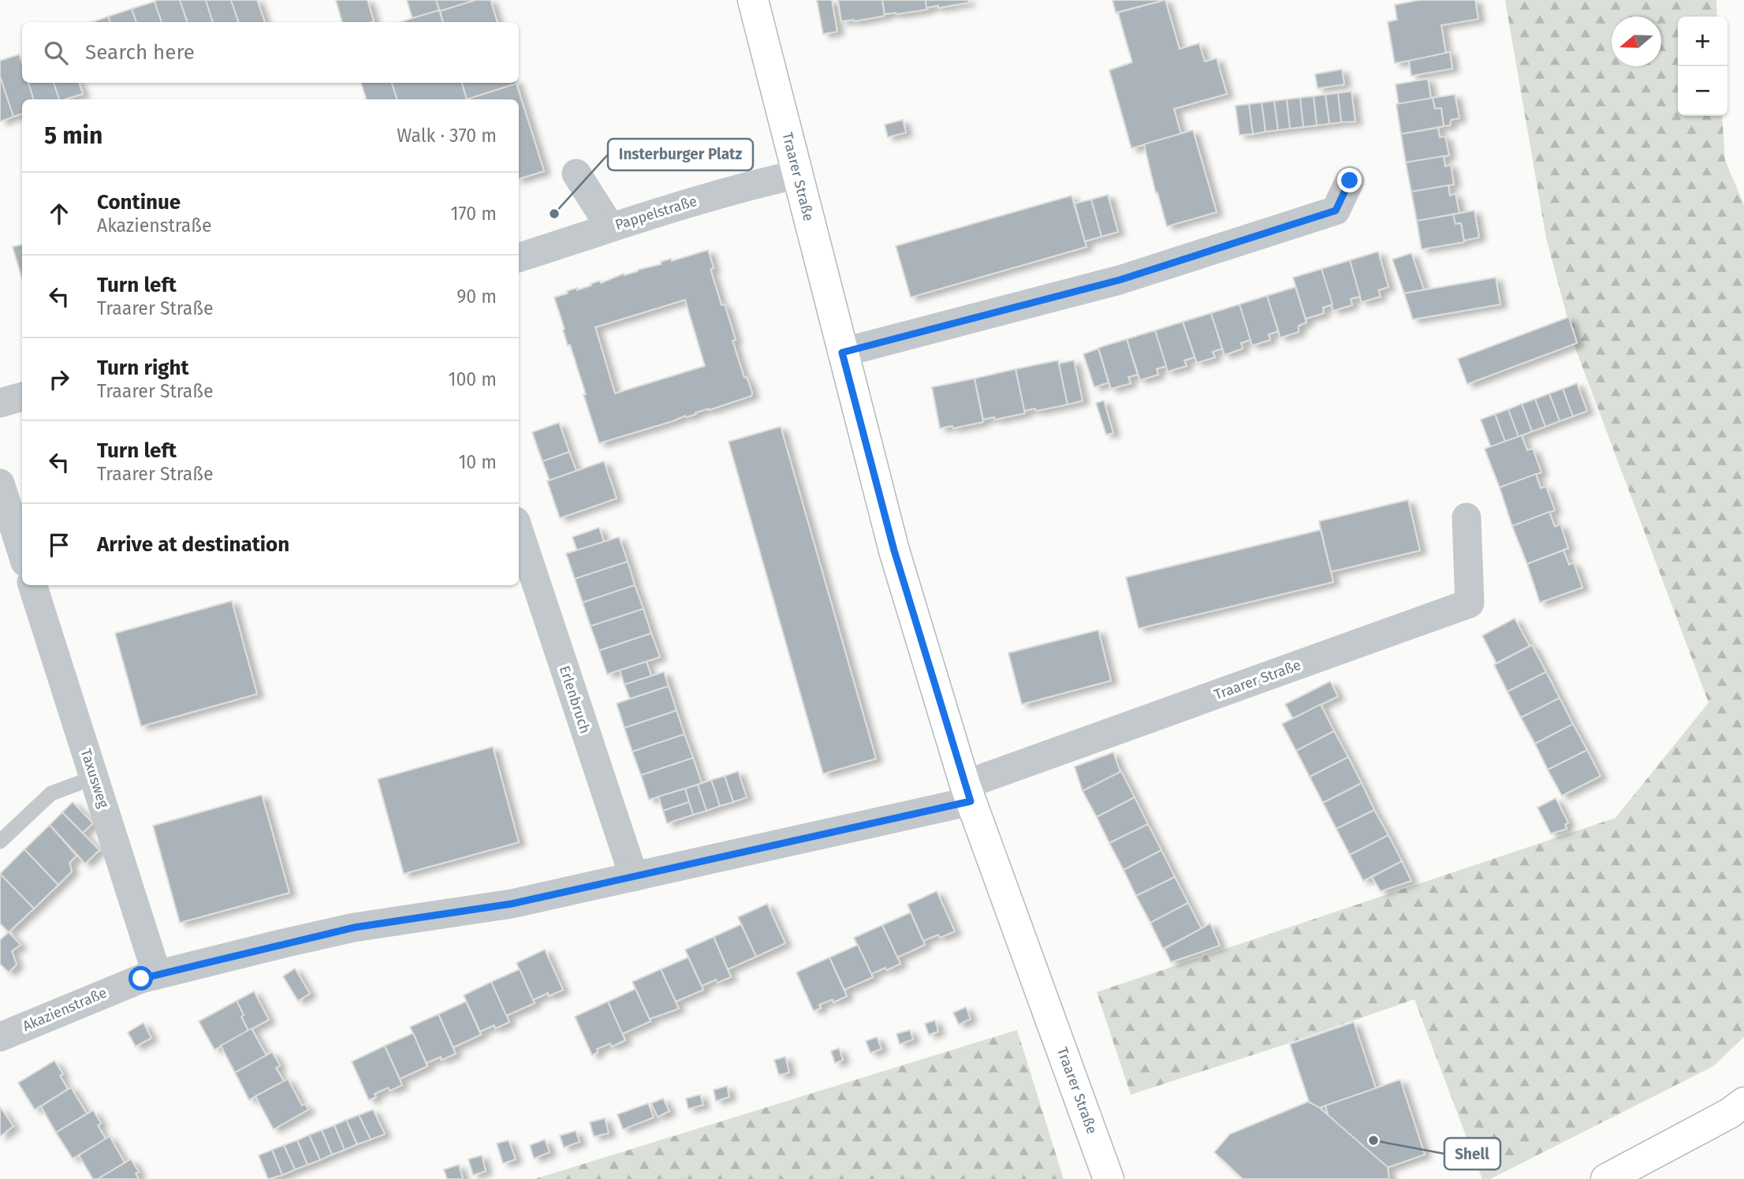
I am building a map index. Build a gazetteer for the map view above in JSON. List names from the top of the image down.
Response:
{
  "streets": {
    "street": [
      "Traarer Straße",
      "Pappelstraße",
      "Erlenbruch",
      "Taxusweg",
      "Akazienstraße"
    ]
  },
  "crossings": [
    ["Traarer Straße", "Pappelstraße"],
    ["Traarer Straße", "Akazienstraße"],
    ["Erlenbruch", "Akazienstraße"],
    ["Taxusweg", "Akazienstraße"]
  ],
  "places": ["Insterburger Platz", "Shell"],
  "north": "left",
  "page": {
    "map_buttons": ["+", "−"],
    "search": "Search here",
    "heading": ["5 min", "Walk · 370 m"],
    "list": [
      ["Continue", "Akazienstraße", "170 m"],
      ["Turn left", "Traarer Straße", "90 m"],
      ["Turn right", "Traarer Straße", "100 m"],
      ["Turn left", "Traarer Straße", "10 m"],
      "Arrive at destination"
    ]
  }
}
